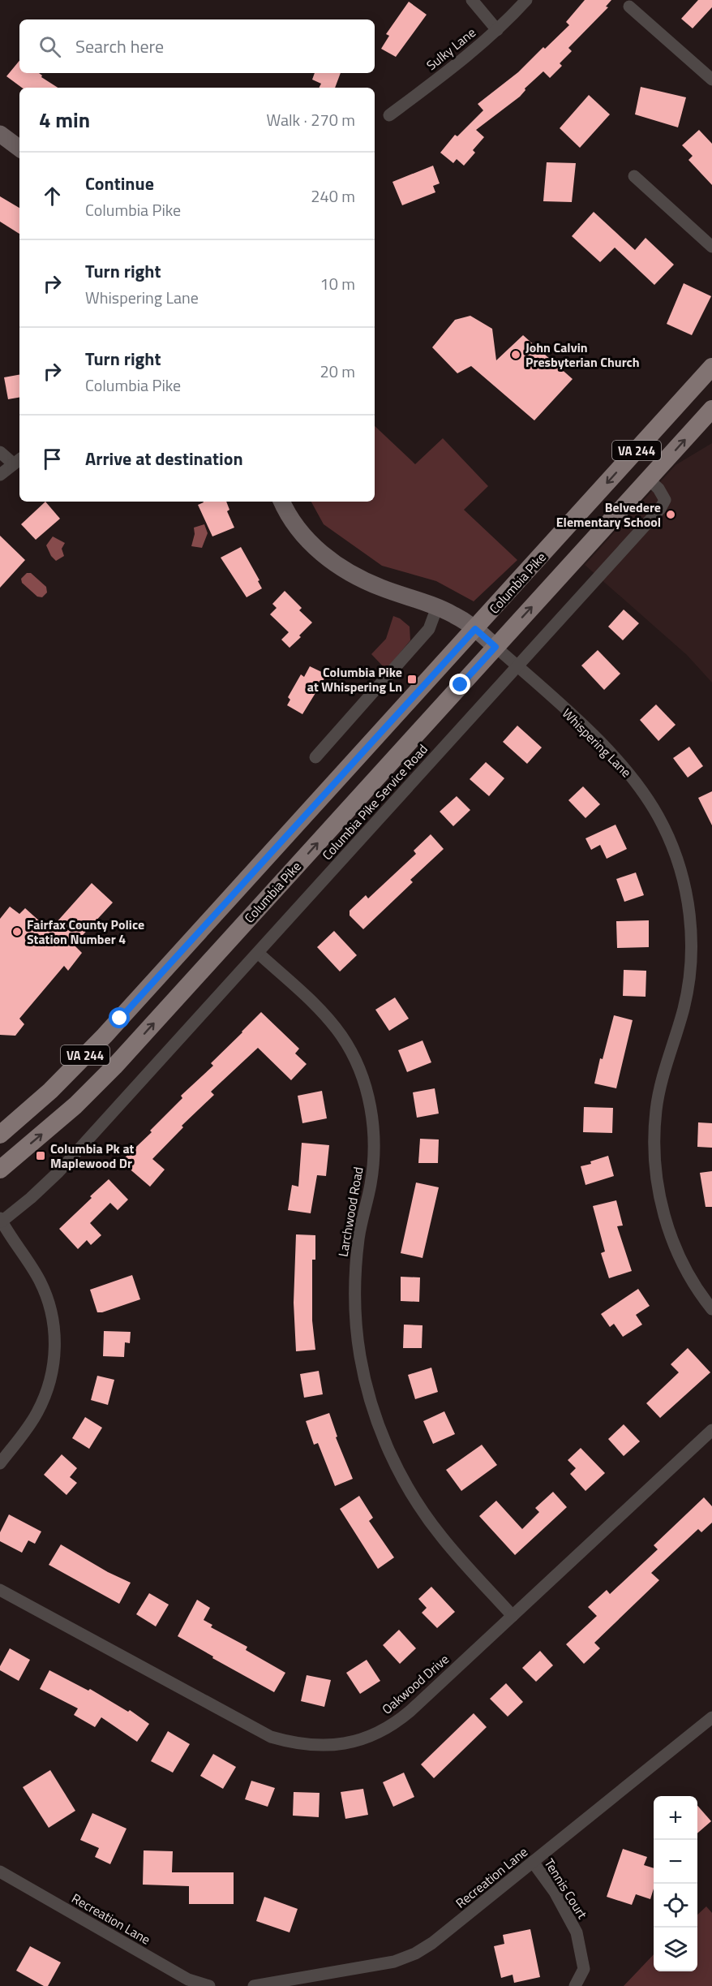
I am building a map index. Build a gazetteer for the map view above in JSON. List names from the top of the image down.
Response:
{
  "streets": {
    "main road": ["VA 244", "Columbia Pike"],
    "street": [
      "Sulky Lane",
      "Whispering Lane",
      "Columbia Pike Service Road",
      "Larchwood Road",
      "Oakwood Drive",
      "Recreation Lane",
      "Tennis Court"
    ]
  },
  "crossings": [
    ["Columbia Pike", "Whispering Lane"],
    ["Columbia Pike", "Columbia Pike Service Road"],
    ["Whispering Lane", "Columbia Pike Service Road"],
    ["Columbia Pike Service Road", "Larchwood Road"],
    ["Larchwood Road", "Oakwood Drive"],
    ["Recreation Lane", "Tennis Court"]
  ],
  "places": {
    "other": ["John Calvin Presbyterian Church", "Belvedere Elementary School", "Fairfax County Police Station Number 4"],
    "transit": ["Columbia Pike at Whispering Ln", "Columbia Pk at Maplewood Dr"]
  },
  "page": {
    "search": "Search here",
    "heading": ["4 min", "Walk · 270 m"],
    "list": [
      ["Continue", "Columbia Pike", "240 m"],
      ["Turn right", "Whispering Lane", "10 m"],
      ["Turn right", "Columbia Pike", "20 m"],
      "Arrive at destination"
    ],
    "map_buttons": ["+", "−"]
  }
}
